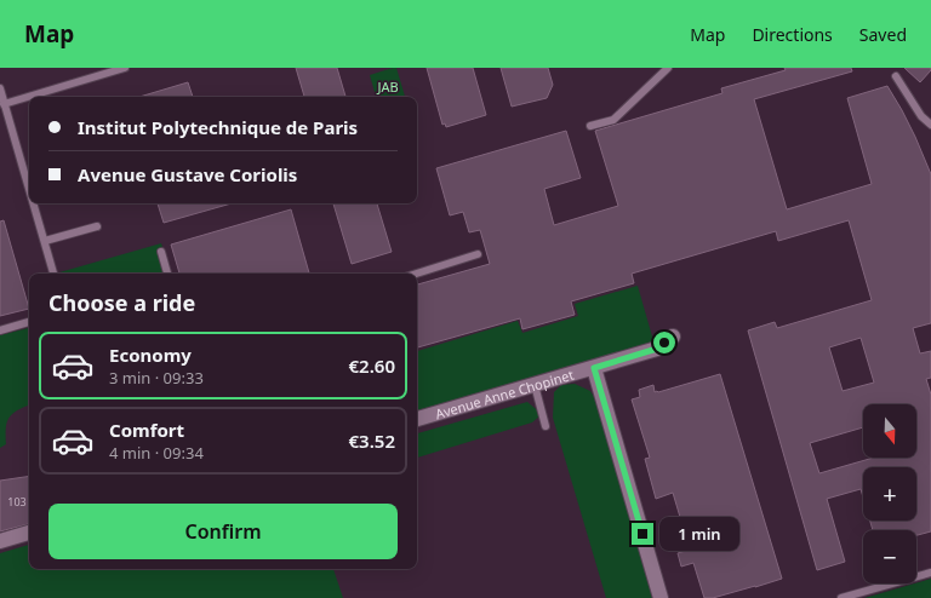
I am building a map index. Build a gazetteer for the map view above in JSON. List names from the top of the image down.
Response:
{
  "streets": {
    "street": ["Avenue Anne Chopinet"]
  },
  "parks": ["JAB"],
  "house_numbers": ["103"],
  "north": "bottom",
  "page": {
    "header": "Map",
    "nav": ["Map", "Directions", "Saved"],
    "banner": ["Institut Polytechnique de Paris", "Avenue Gustave Coriolis"],
    "heading": "Choose a ride",
    "list": [
      {
        "name": "Economy",
        "note": "3 min · 09:33",
        "value": "€2.60"
      },
      {
        "name": "Comfort",
        "note": "4 min · 09:34",
        "value": "€3.52"
      }
    ],
    "map_buttons": ["+", "−"],
    "buttons": "Confirm",
    "bubble": "1 min"
  }
}
